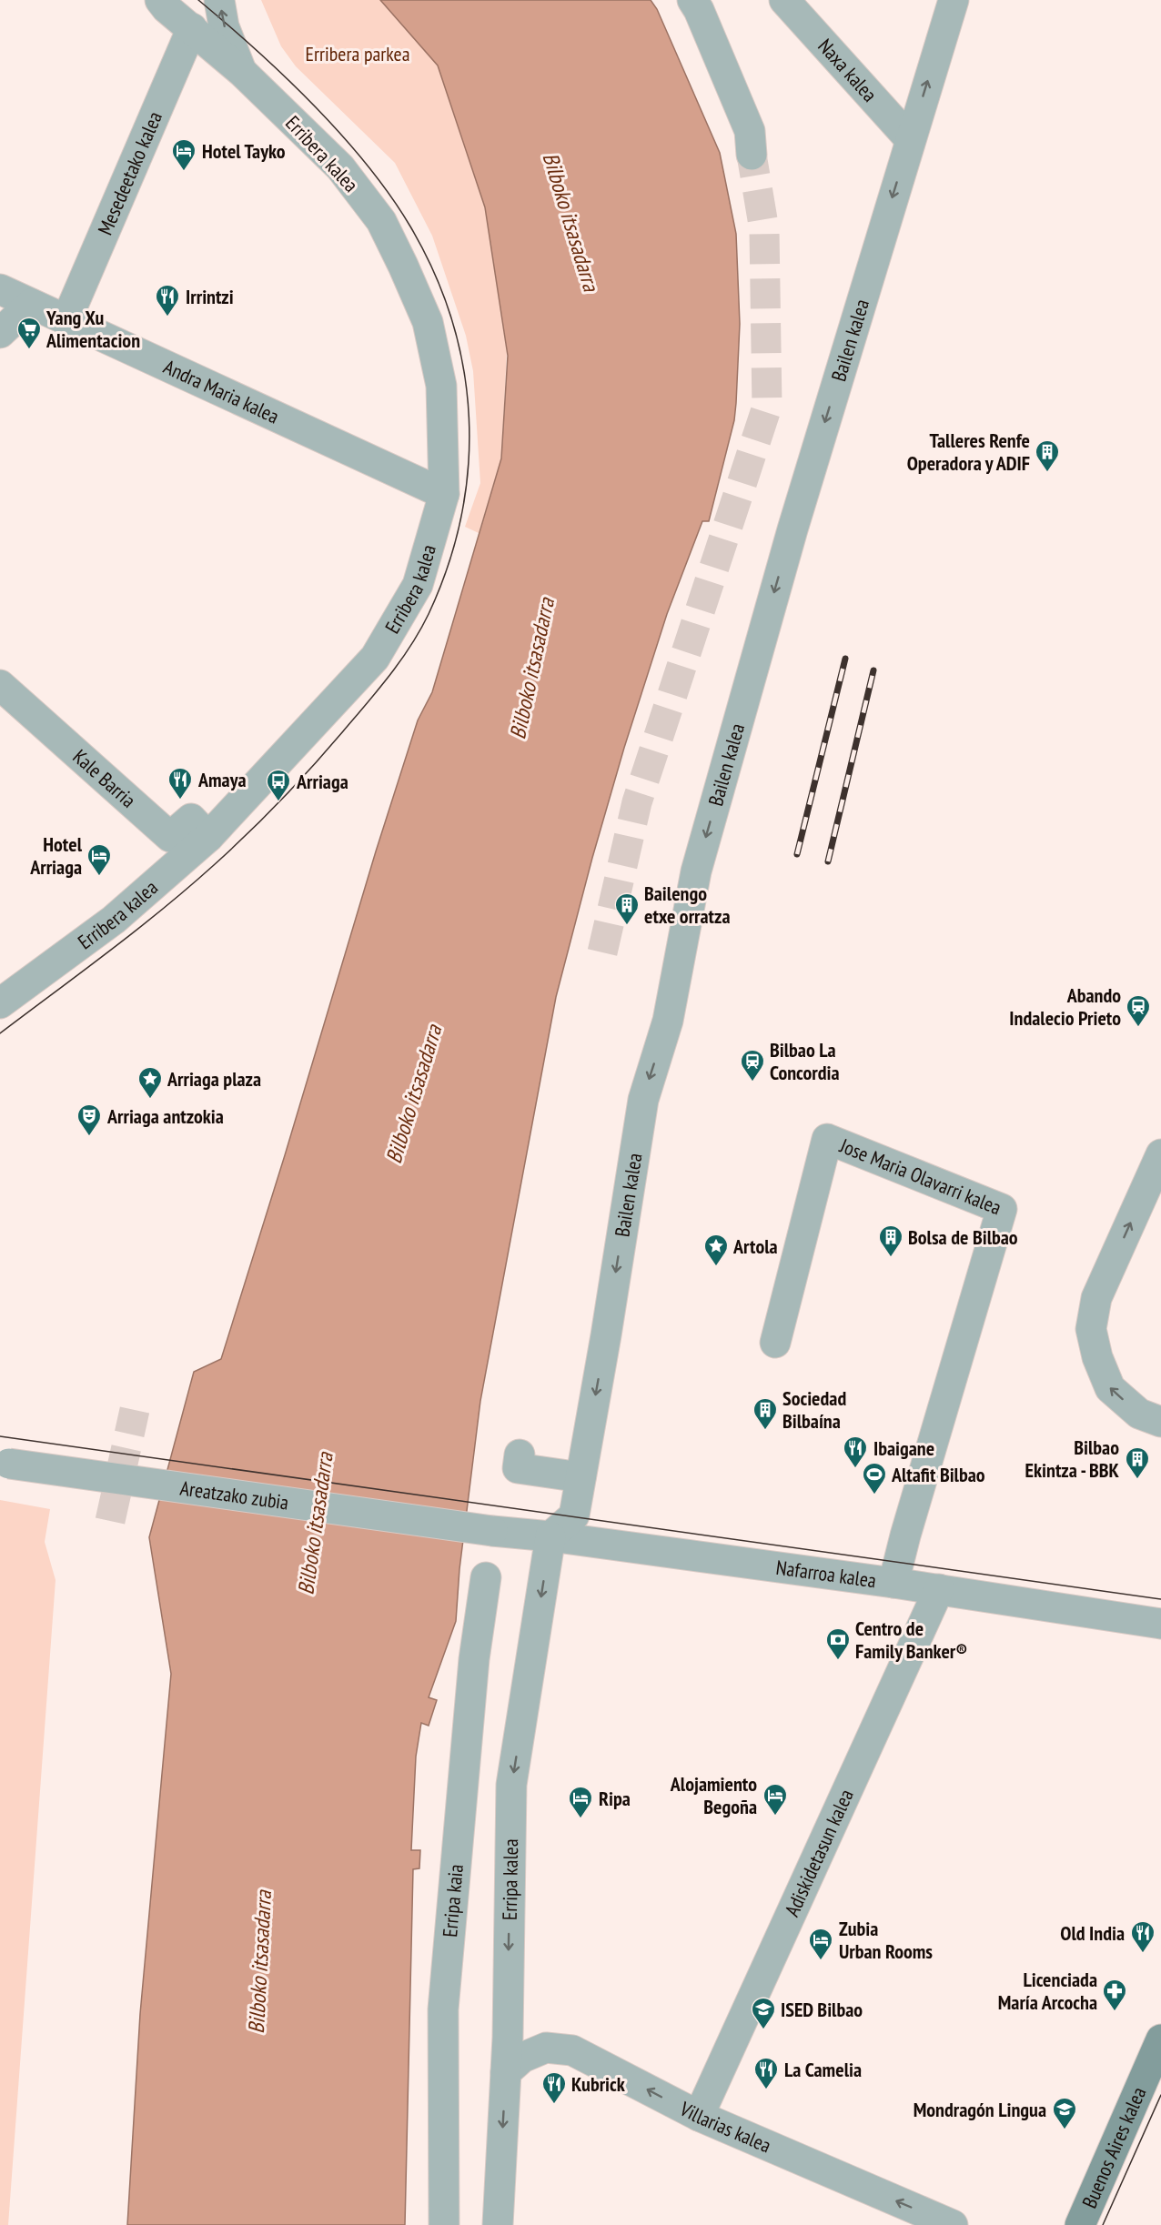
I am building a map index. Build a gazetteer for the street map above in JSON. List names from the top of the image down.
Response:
{
  "streets": {
    "street": [
      "Naxa kalea",
      "Erribera kalea",
      "Mesedeetako kalea",
      "Bailen kalea",
      "Andra Maria kalea",
      "Kale Barria",
      "Jose Maria Olavarri kalea",
      "Areatzako zubia",
      "Nafarroa kalea",
      "Adiskidetasun kalea",
      "Erripa kalea",
      "Erripa kaia",
      "Villarias kalea",
      "Buenos Aires kalea"
    ]
  },
  "crossings": [
    ["Naxa kalea", "Bailen kalea"],
    ["Erribera kalea", "Mesedeetako kalea"],
    ["Erribera kalea", "Andra Maria kalea"],
    ["Erribera kalea", "Kale Barria"],
    ["Mesedeetako kalea", "Andra Maria kalea"],
    ["Bailen kalea", "Nafarroa kalea"],
    ["Bailen kalea", "Erripa kalea"],
    ["Jose Maria Olavarri kalea", "Nafarroa kalea"],
    ["Areatzako zubia", "Nafarroa kalea"],
    ["Nafarroa kalea", "Adiskidetasun kalea"],
    ["Nafarroa kalea", "Erripa kalea"],
    ["Adiskidetasun kalea", "Villarias kalea"],
    ["Erripa kalea", "Villarias kalea"]
  ],
  "one_way": ["Bailen kalea", "Erripa kalea", "Villarias kalea"],
  "water": ["Bilboko itsasadarra"],
  "parks": ["Erribera parkea"],
  "places": {
    "hotel": [
      "Hotel Tayko",
      "Hotel Arriaga",
      "Alojamiento Begoña",
      "Ripa",
      "Zubia Urban Rooms"
    ],
    "restaurant": [
      "Irrintzi",
      "Amaya",
      "Ibaigane",
      "Old India",
      "La Camelia",
      "Kubrick"
    ],
    "supermarket": ["Yang Xu Alimentacion"],
    "building": [
      "Talleres Renfe Operadora y ADIF",
      "Bailengo etxe orratza",
      "Bolsa de Bilbao",
      "Sociedad Bilbaína",
      "Bilbao Ekintza - BBK"
    ],
    "bus stop": ["Arriaga"],
    "station": ["Abando Indalecio Prieto", "Bilbao La Concordia"],
    "place": ["Arriaga plaza", "Artola"],
    "theatre": ["Arriaga antzokia"],
    "sports": ["Altafit Bilbao"],
    "bank": ["Centro de Family Banker®"],
    "pharmacy": ["Licenciada María Arcocha"],
    "school or university": ["ISED Bilbao", "Mondragón Lingua"]
  }
}
